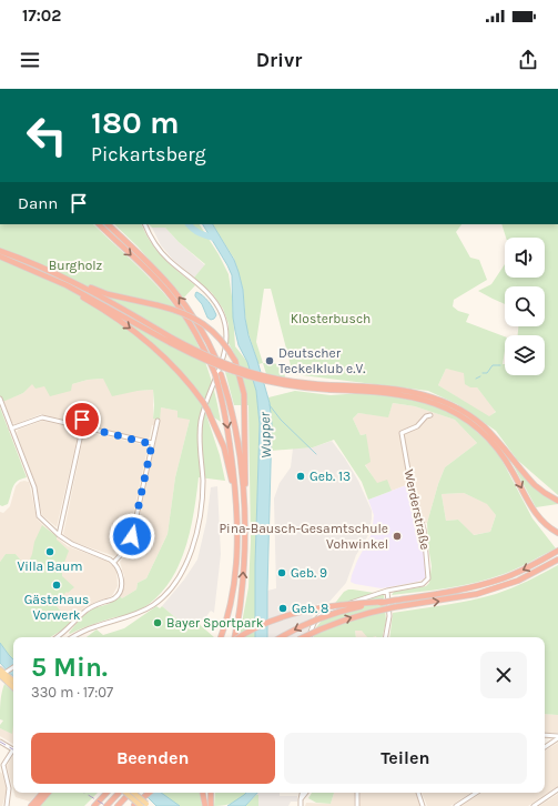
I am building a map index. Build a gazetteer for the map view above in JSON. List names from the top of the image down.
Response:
{
  "streets": {
    "street": ["Werderstraße"]
  },
  "water": ["Wupper"],
  "parks": ["Burgholz", "Klosterbusch"],
  "places": [
    "Deutscher Teckelklub e.V.",
    "Geb. 13",
    "Pina-Bausch-Gesamtschule Vohwinkel",
    "Villa Baum",
    "Geb. 9",
    "Gästehaus Vorwerk",
    "Geb. 8",
    "Bayer Sportpark"
  ],
  "page": {
    "status": "17:02",
    "header": "Drivr",
    "turn": ["180 m", "Pickartsberg"],
    "then": "Dann",
    "heading": ["5 Min.", "330 m · 17:07"],
    "buttons": ["Beenden", "Teilen"]
  }
}
